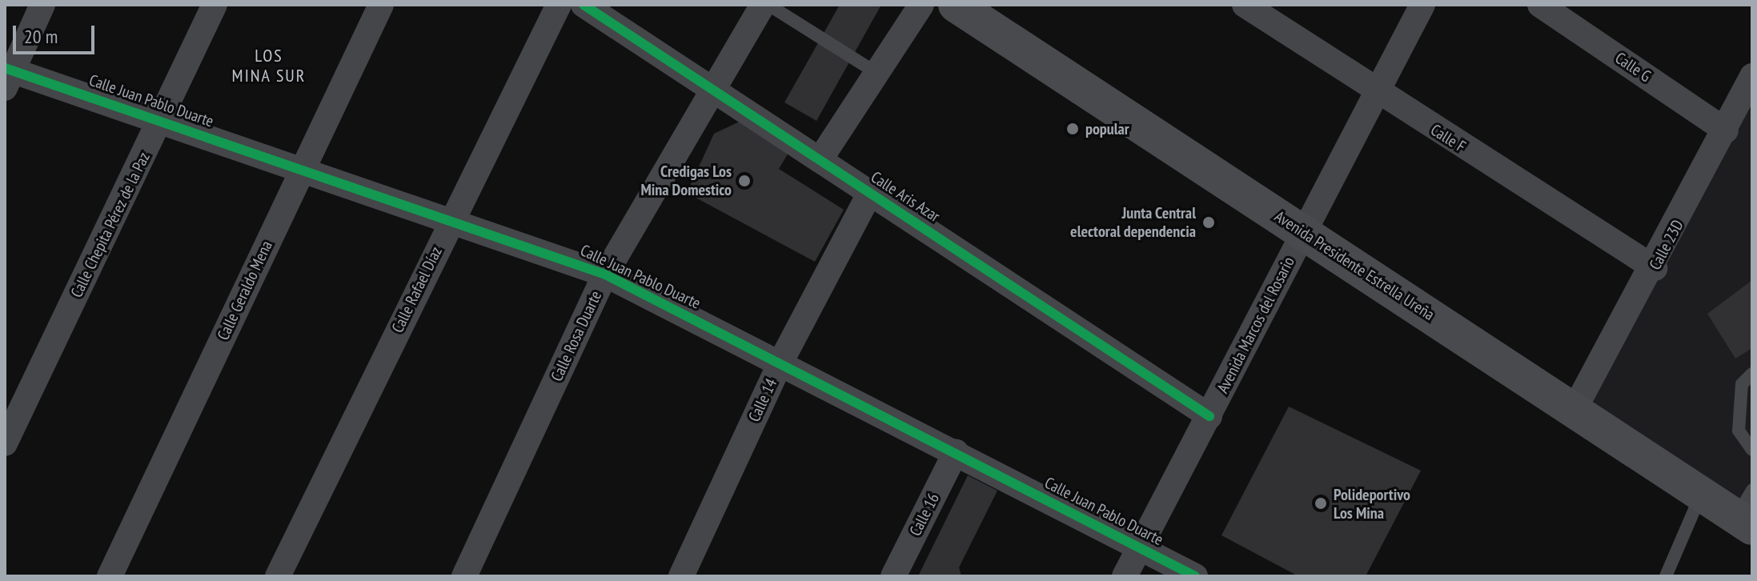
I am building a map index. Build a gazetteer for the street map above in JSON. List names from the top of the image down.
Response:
{
  "streets": {
    "main road": ["Avenida Presidente Estrella Ureña"],
    "street": [
      "Calle G",
      "Calle Juan Pablo Duarte",
      "Calle F",
      "Calle Aris Azar",
      "Calle Chepita Pérez de la Paz",
      "Calle 23D",
      "Calle Rafael Díaz",
      "Calle Geraldo Mena",
      "Avenida Marcos del Rosario",
      "Calle Rosa Duarte",
      "Calle 14",
      "Calle 16"
    ]
  },
  "crossings": [
    ["Calle G", "Calle 23D"],
    ["Calle Juan Pablo Duarte", "Calle Chepita Pérez de la Paz"],
    ["Calle Juan Pablo Duarte", "Calle Rafael Díaz"],
    ["Calle Juan Pablo Duarte", "Calle Geraldo Mena"],
    ["Calle Juan Pablo Duarte", "Avenida Marcos del Rosario"],
    ["Calle Juan Pablo Duarte", "Calle Rosa Duarte"],
    ["Calle Juan Pablo Duarte", "Calle 14"],
    ["Calle Juan Pablo Duarte", "Calle 16"],
    ["Calle F", "Calle 23D"],
    ["Calle F", "Avenida Marcos del Rosario"],
    ["Calle Aris Azar", "Avenida Marcos del Rosario"],
    ["Calle Aris Azar", "Calle Rosa Duarte"],
    ["Calle Aris Azar", "Calle 14"],
    ["Calle 23D", "Avenida Presidente Estrella Ureña"],
    ["Avenida Presidente Estrella Ureña", "Avenida Marcos del Rosario"]
  ],
  "districts": ["LOS MINA SUR"],
  "places": [
    "popular",
    "Credigas Los Mina Domestico",
    "Junta Central electoral dependencia",
    "Polideportivo Los Mina"
  ],
  "scale_bar": "20 m"
}
